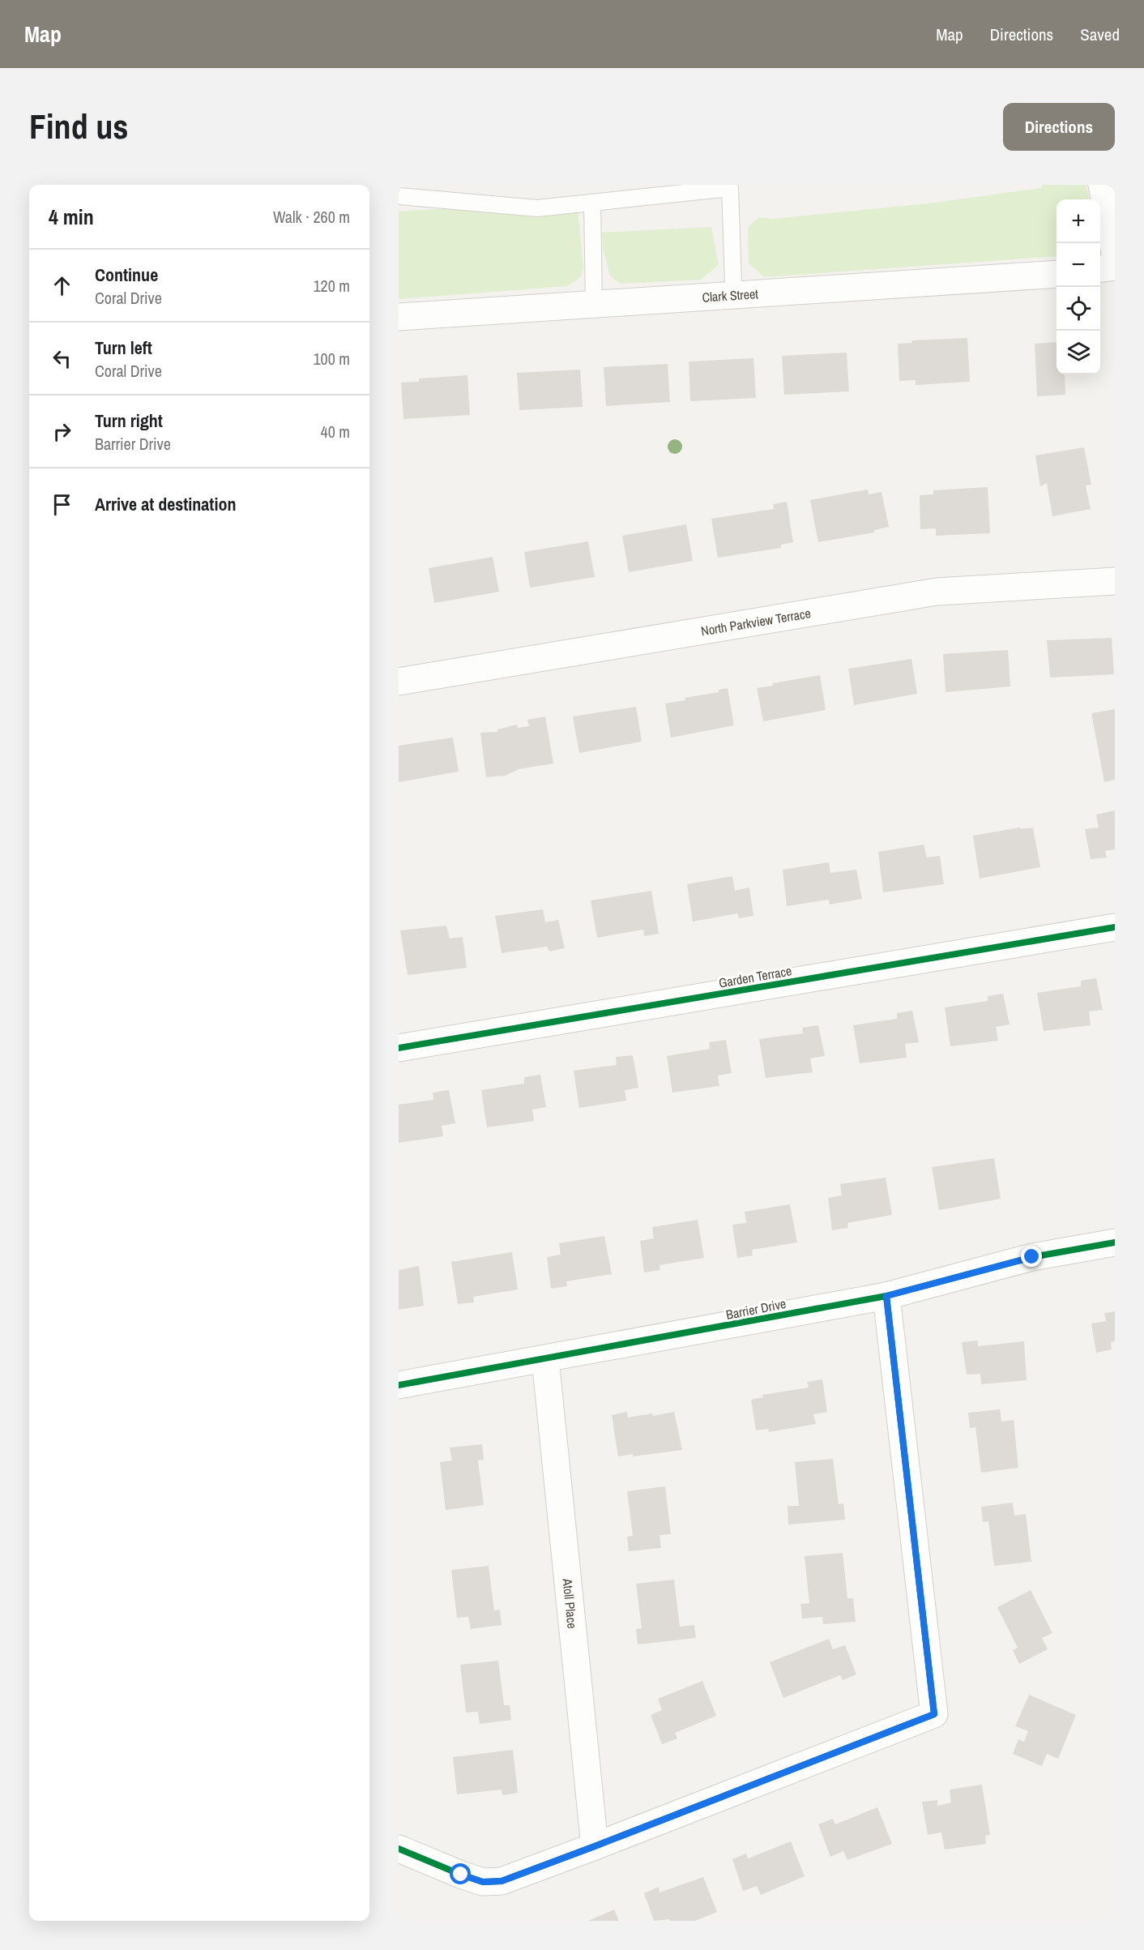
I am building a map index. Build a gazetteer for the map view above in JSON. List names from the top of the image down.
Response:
{
  "streets": {
    "street": [
      "Clark Street",
      "North Parkview Terrace",
      "Garden Terrace",
      "Barrier Drive",
      "Atoll Place"
    ]
  },
  "crossings": [
    ["Barrier Drive", "Atoll Place"]
  ],
  "page": {
    "header": "Map",
    "nav": ["Map", "Directions", "Saved"],
    "buttons": "Directions",
    "title": "Find us",
    "heading": ["4 min", "Walk · 260 m"],
    "map_buttons": ["+", "−"],
    "list": [
      ["Continue", "Coral Drive", "120 m"],
      ["Turn left", "Coral Drive", "100 m"],
      ["Turn right", "Barrier Drive", "40 m"],
      "Arrive at destination"
    ]
  }
}
